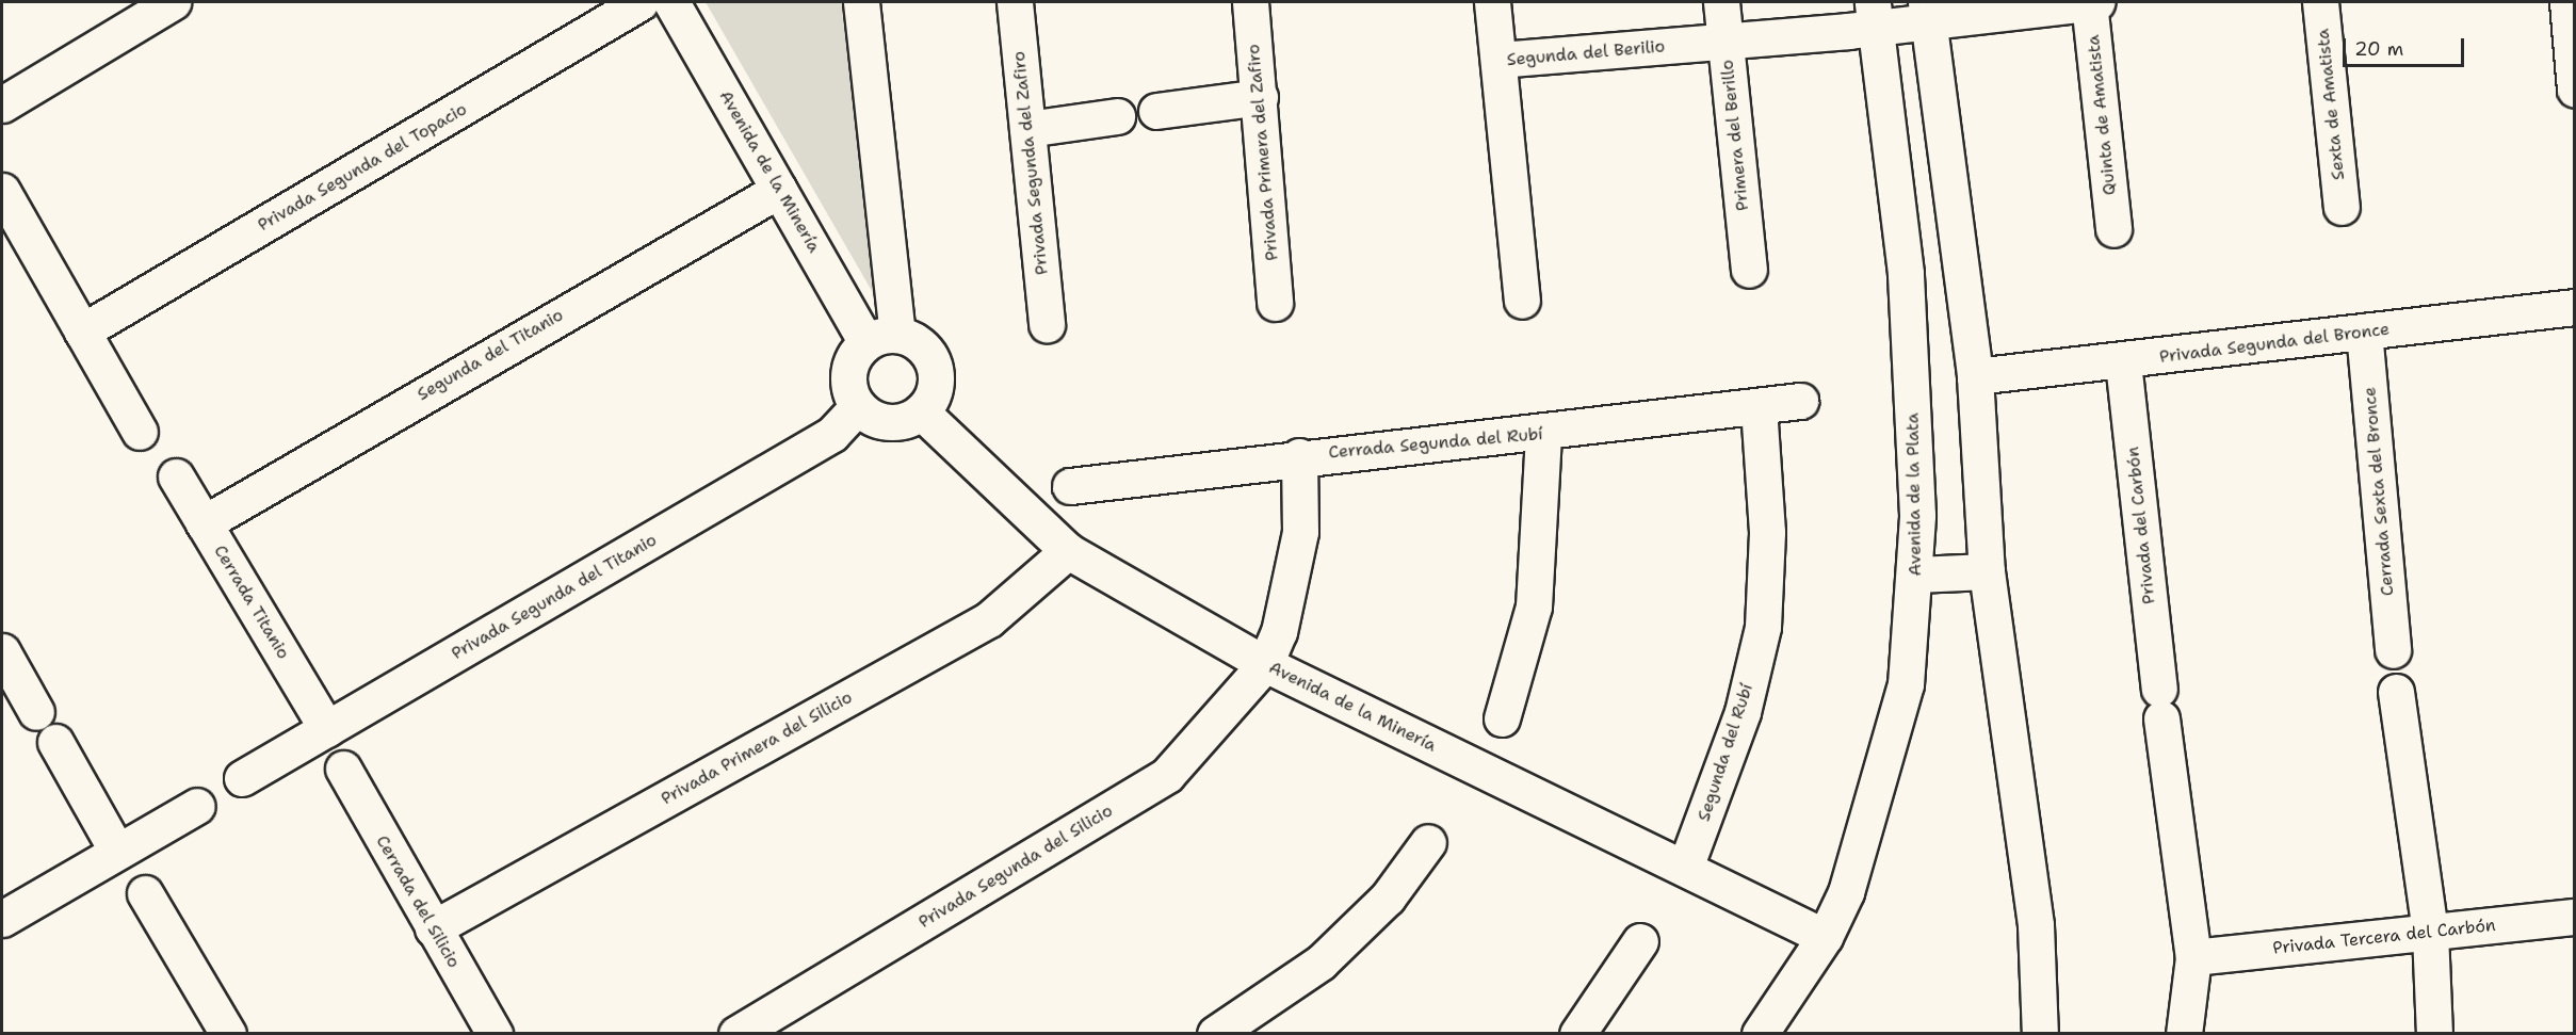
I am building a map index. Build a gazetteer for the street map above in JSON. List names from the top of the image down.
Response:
{
  "streets": {
    "street": [
      "Segunda del Berilio",
      "Sexta de Amatista",
      "Quinta de Amatista",
      "Primera del Berillo",
      "Privada Primera del Zafiro",
      "Privada Segunda del Zafiro",
      "Privada Segunda del Topacio",
      "Avenida de la Minería",
      "Privada Segunda del Bronce",
      "Segunda del Titanio",
      "Cerrada Segunda del Rubí",
      "Cerrada Sexta del Bronce",
      "Avenida de la Plata",
      "Privada del Carbón",
      "Privada Segunda del Titanio",
      "Cerrada Titanio",
      "Privada Primera del Silicio",
      "Segunda del Rubí",
      "Privada Segunda del Silicio",
      "Cerrada del Silicio",
      "Privada Tercera del Carbón"
    ]
  },
  "crossings": [
    ["Segunda del Berilio", "Quinta de Amatista"],
    ["Segunda del Berilio", "Primera del Berillo"],
    ["Segunda del Berilio", "Avenida de la Plata"],
    ["Avenida de la Minería", "Segunda del Titanio"],
    ["Avenida de la Minería", "Avenida de la Plata"],
    ["Avenida de la Minería", "Privada Segunda del Titanio"],
    ["Avenida de la Minería", "Privada Primera del Silicio"],
    ["Avenida de la Minería", "Segunda del Rubí"],
    ["Avenida de la Minería", "Privada Segunda del Silicio"],
    ["Privada Segunda del Bronce", "Cerrada Sexta del Bronce"],
    ["Privada Segunda del Bronce", "Privada del Carbón"],
    ["Segunda del Titanio", "Cerrada Titanio"],
    ["Cerrada Segunda del Rubí", "Segunda del Rubí"],
    ["Cerrada Segunda del Rubí", "Privada Segunda del Silicio"],
    ["Privada del Carbón", "Privada Tercera del Carbón"],
    ["Privada Segunda del Titanio", "Cerrada Titanio"],
    ["Privada Primera del Silicio", "Cerrada del Silicio"]
  ],
  "scale_bar": "20 m"
}
